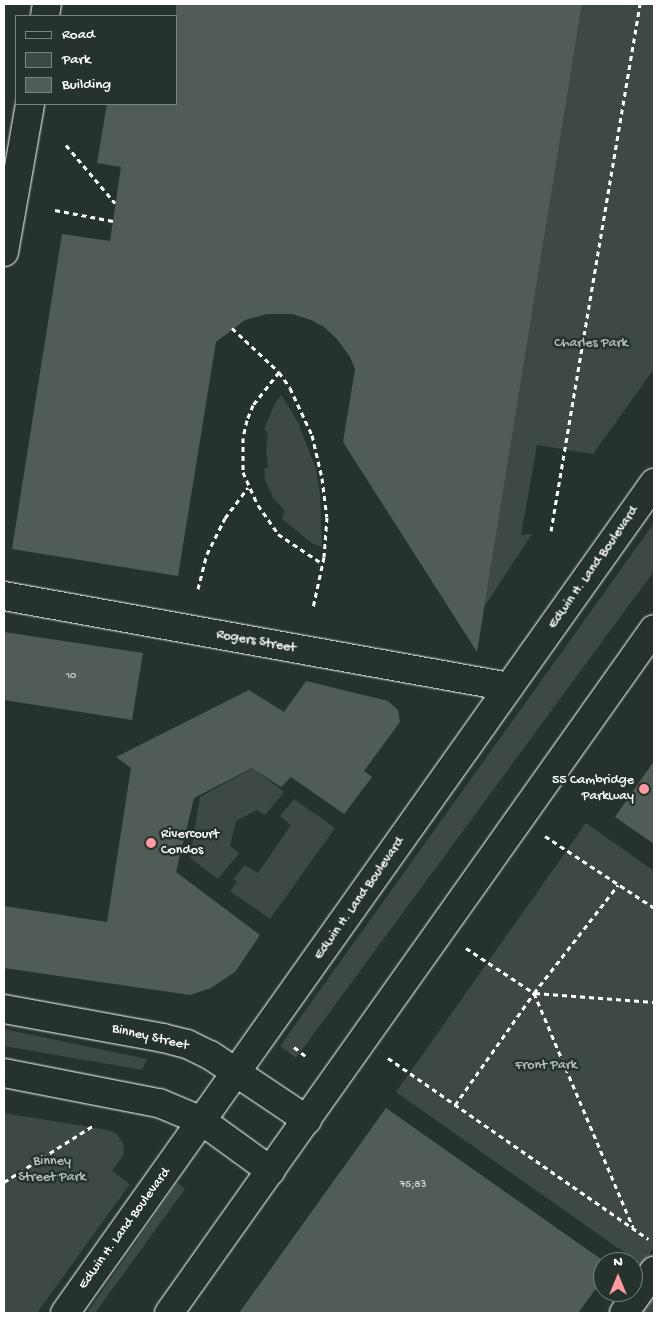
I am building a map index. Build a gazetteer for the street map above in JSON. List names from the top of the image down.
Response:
{
  "streets": {
    "main road": ["Edwin H. Land Boulevard", "Rogers Street", "Binney Street"]
  },
  "crossings": [
    ["Edwin H. Land Boulevard", "Rogers Street"],
    ["Edwin H. Land Boulevard", "Binney Street"]
  ],
  "parks": ["Charles Park", "Front Park", "Binney Street Park"],
  "places": ["55 Cambridge Parkway", "Rivercourt Condos"],
  "house_numbers": ["10", "75;83"],
  "legend": ["Road", "Park", "Building"],
  "north": "top"
}
